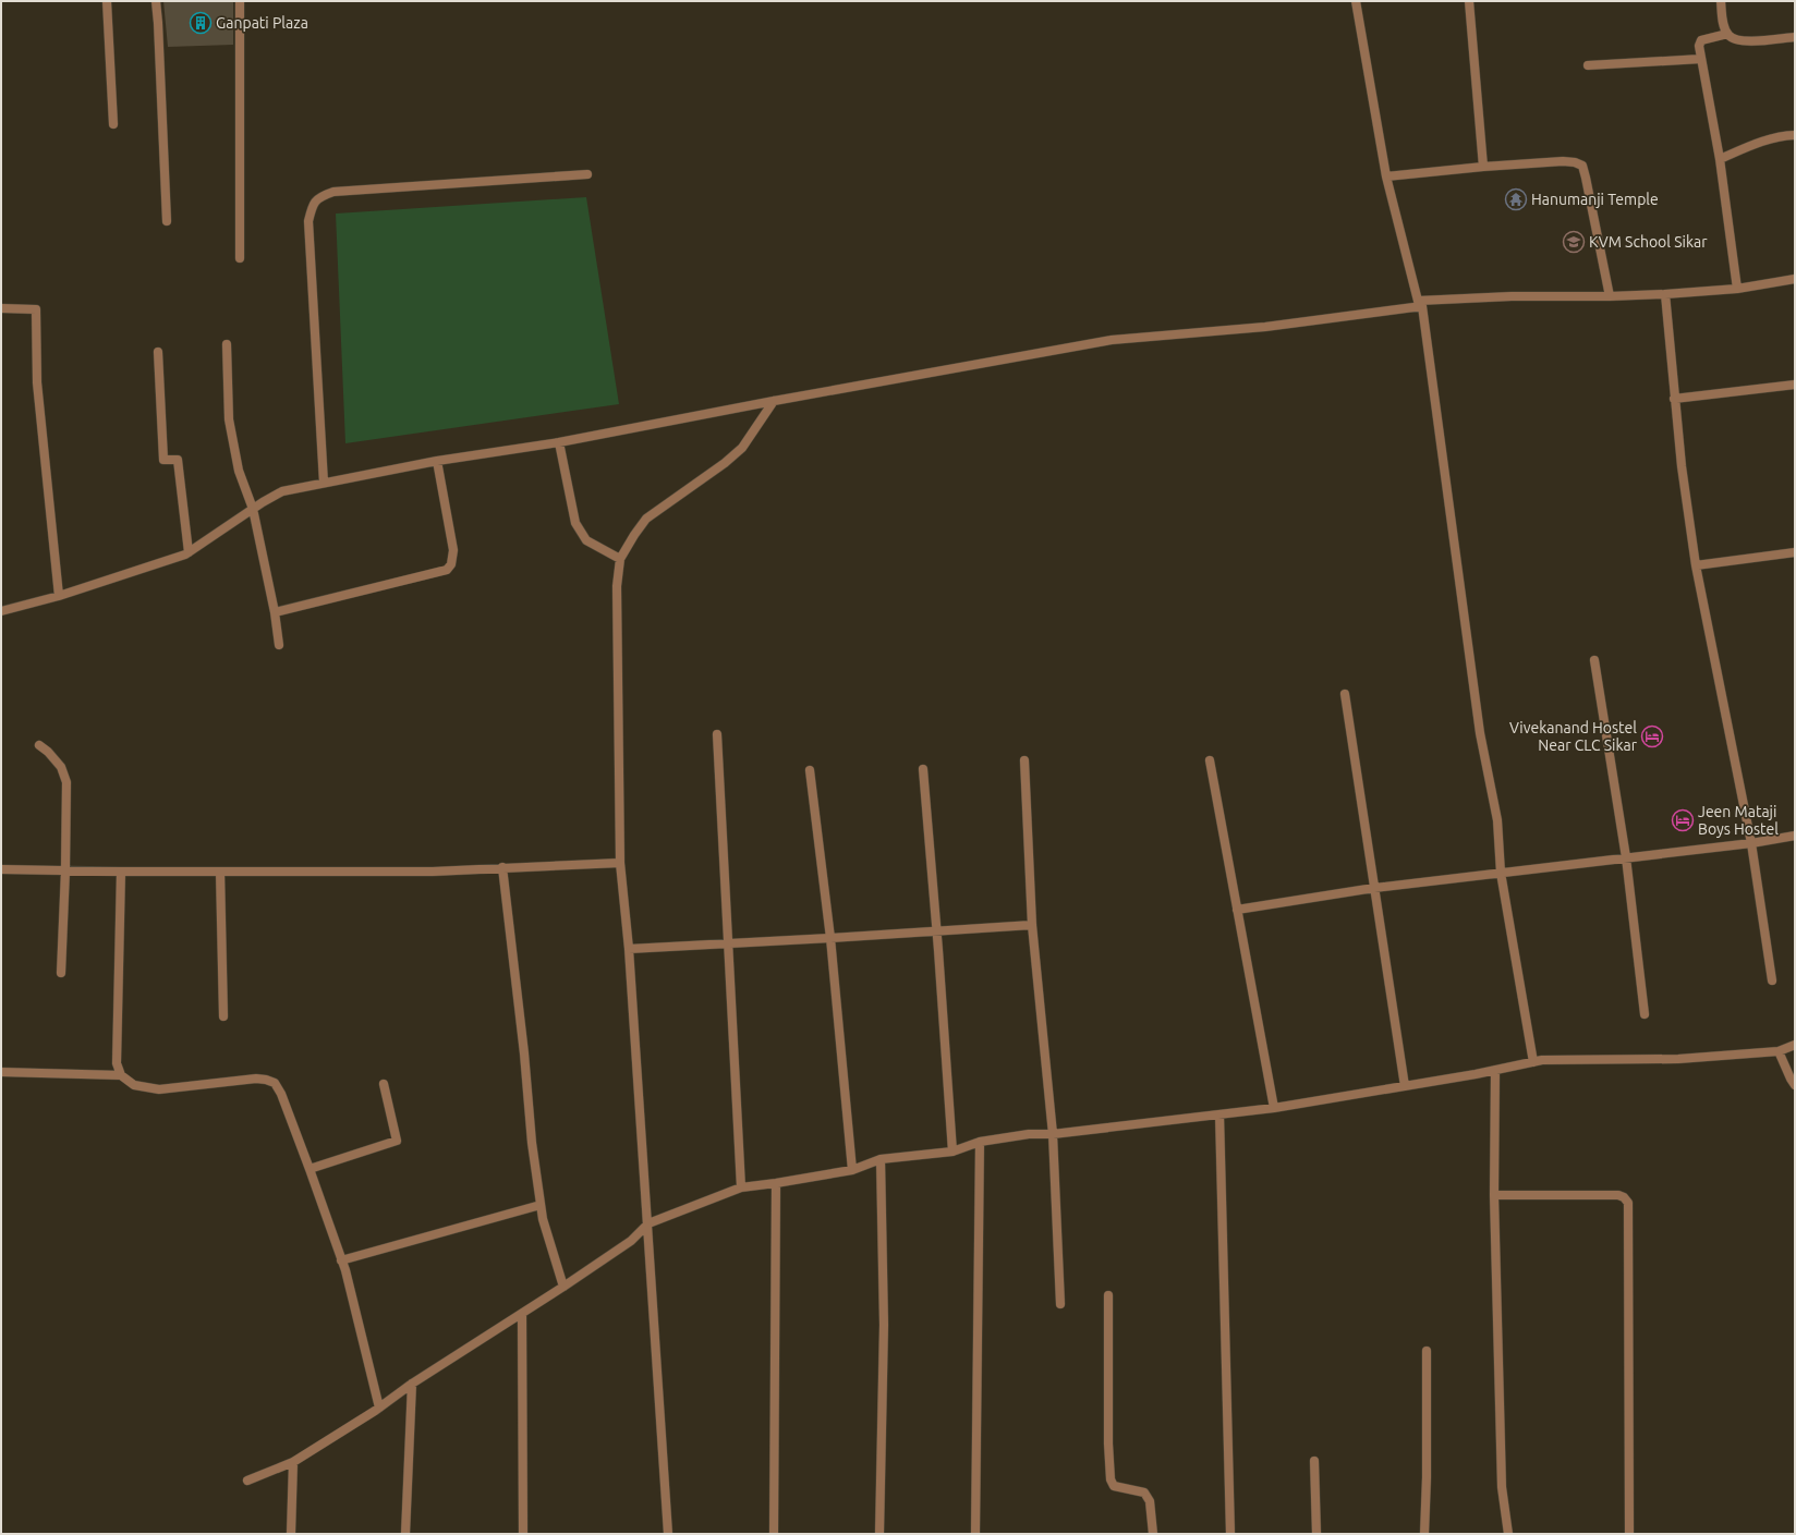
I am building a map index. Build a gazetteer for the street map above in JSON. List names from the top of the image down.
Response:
{
  "places": {
    "building": ["Ganpati Plaza"],
    "temple": ["Hanumanji Temple"],
    "school or university": ["KVM School Sikar"],
    "hotel": ["Vivekanand Hostel Near CLC Sikar", "Jeen Mataji Boys Hostel"]
  }
}
